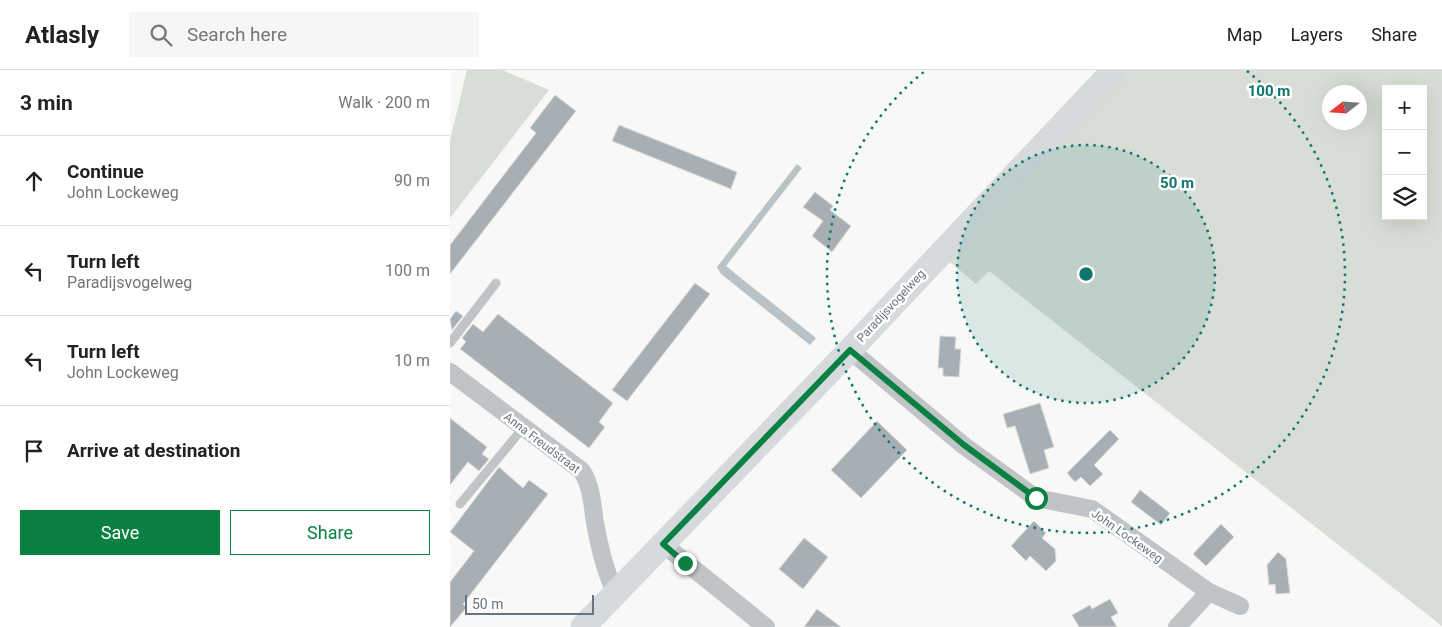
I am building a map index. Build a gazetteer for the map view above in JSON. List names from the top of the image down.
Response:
{
  "streets": {
    "street": ["Paradijsvogelweg", "Anna Freudstraat", "John Lockeweg"]
  },
  "crossings": [
    ["Paradijsvogelweg", "Anna Freudstraat"],
    ["Paradijsvogelweg", "John Lockeweg"]
  ],
  "scale_bar": "50 m",
  "north": "left",
  "page": {
    "header": "Atlasly",
    "search": "Search here",
    "nav": ["Map", "Layers", "Share"],
    "heading": ["3 min", "Walk · 200 m"],
    "map_buttons": ["+", "−"],
    "list": [
      ["Continue", "John Lockeweg", "90 m"],
      ["Turn left", "Paradijsvogelweg", "100 m"],
      ["Turn left", "John Lockeweg", "10 m"],
      "Arrive at destination"
    ],
    "buttons": ["Save", "Share"],
    "scale": "50 m"
  },
  "rings": ["100 m", "50 m"]
}
